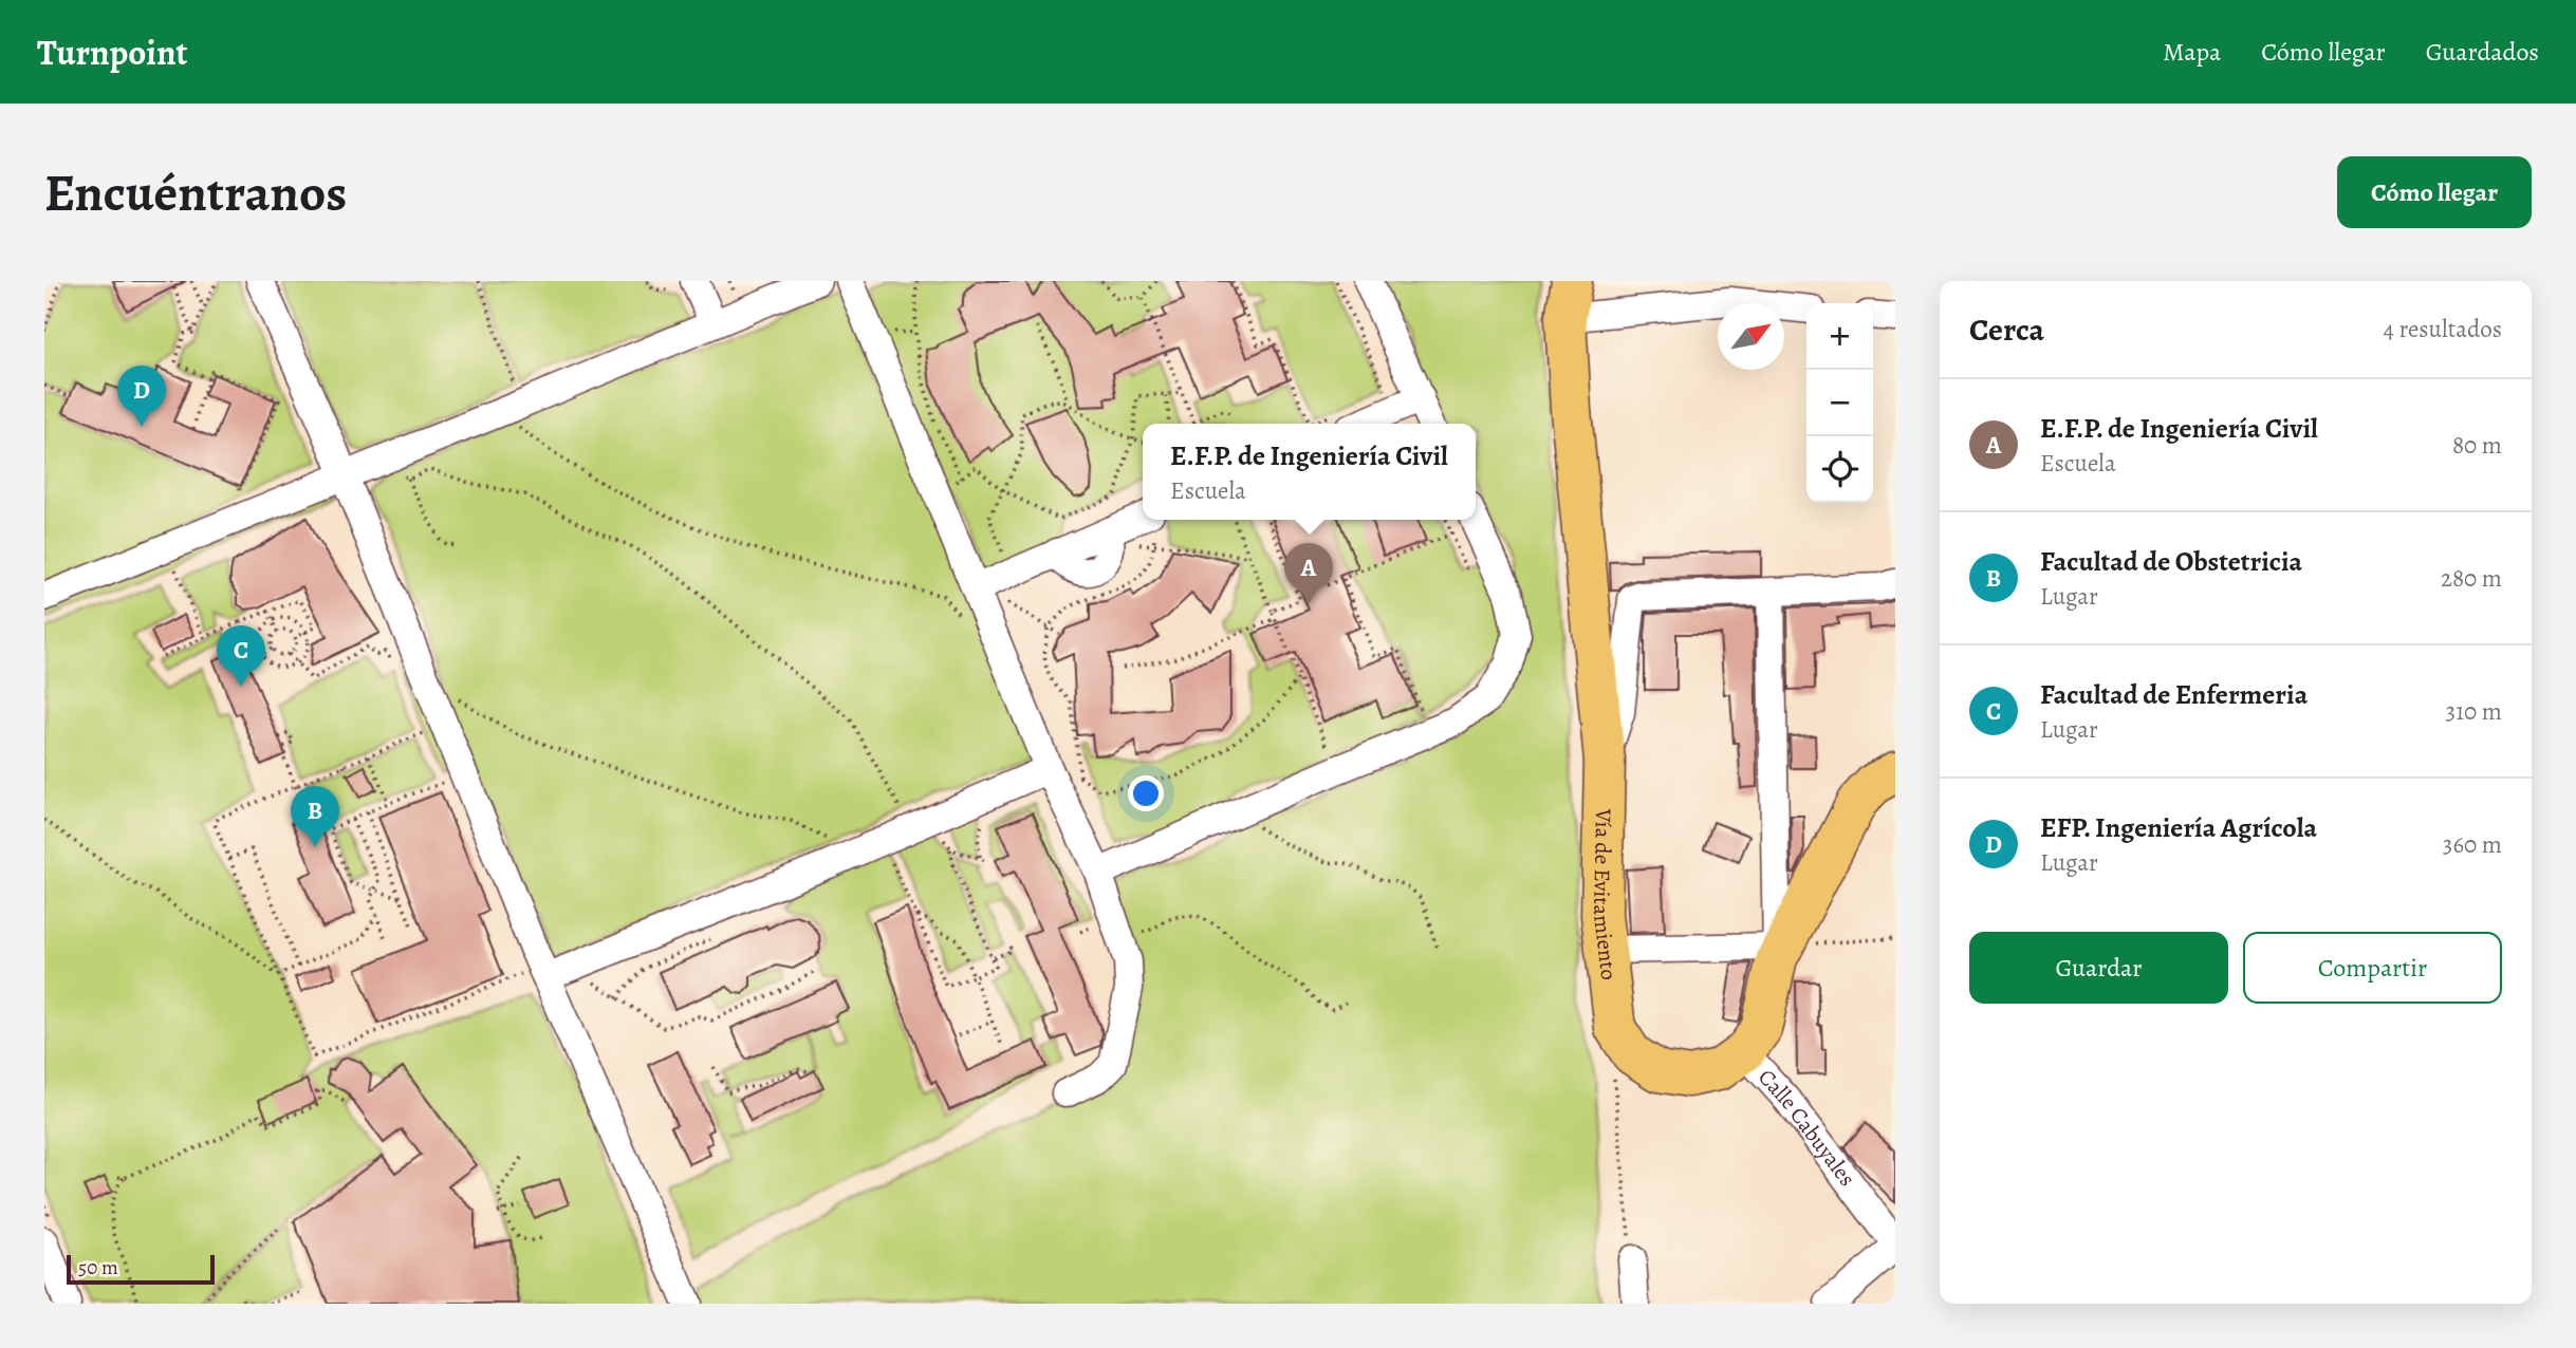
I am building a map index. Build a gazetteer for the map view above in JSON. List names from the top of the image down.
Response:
{
  "streets": {
    "highway": ["Vía de Evitamiento"],
    "street": ["Calle Cabuyales"]
  },
  "crossings": [
    ["Vía de Evitamiento", "Calle Cabuyales"]
  ],
  "scale_bar": "50 m",
  "north": "top right",
  "page": {
    "header": "Turnpoint",
    "nav": ["Mapa", "Cómo llegar", "Guardados"],
    "buttons": [
      "Cómo llegar",
      ["Guardar", "Compartir"]
    ],
    "title": "Encuéntranos",
    "heading": ["Cerca", "4 resultados"],
    "map_buttons": ["+", "−"],
    "pins": [
      "D",
      "A",
      "C",
      "B"
    ],
    "list": [
      {
        "mark": "A",
        "name": "E.F.P. de Ingeniería Civil",
        "note": "Escuela",
        "value": "80 m"
      },
      {
        "mark": "B",
        "name": "Facultad de Obstetricia",
        "note": "Lugar",
        "value": "280 m"
      },
      {
        "mark": "C",
        "name": "Facultad de Enfermeria",
        "note": "Lugar",
        "value": "310 m"
      },
      {
        "mark": "D",
        "name": "EFP. Ingeniería Agrícola",
        "note": "Lugar",
        "value": "360 m"
      }
    ],
    "popup": ["E.F.P. de Ingeniería Civil", "Escuela"],
    "scale": "50 m"
  }
}
